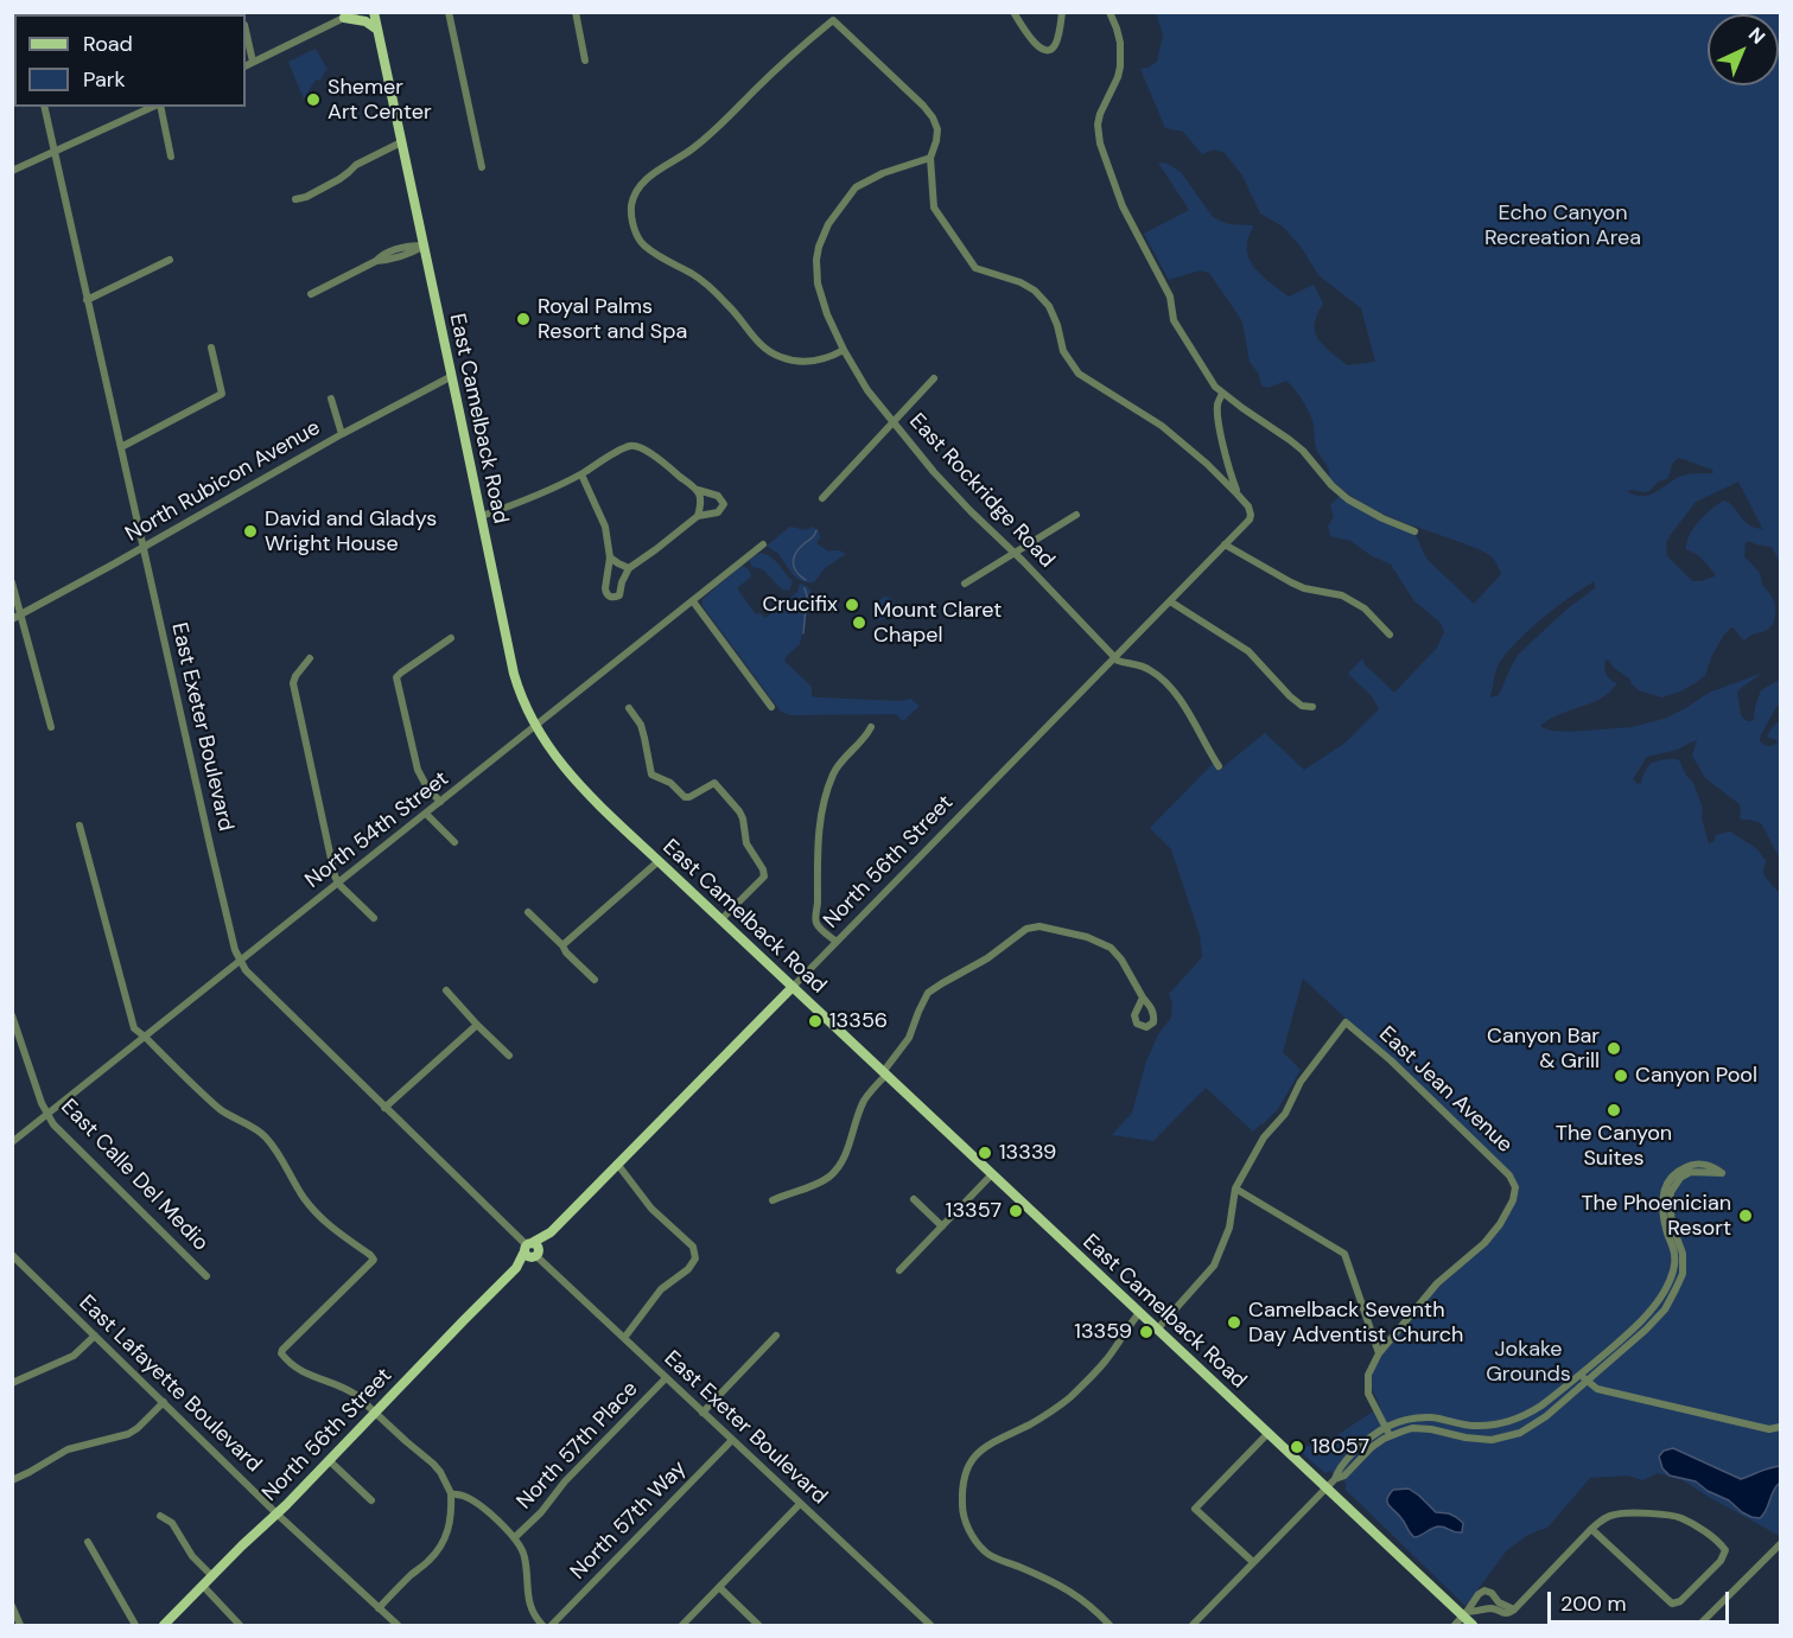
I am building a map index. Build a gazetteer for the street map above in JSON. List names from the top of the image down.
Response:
{
  "streets": {
    "main road": ["East Camelback Road", "North 56th Street"],
    "street": [
      "North Rubicon Avenue",
      "East Rockridge Road",
      "East Exeter Boulevard",
      "North 54th Street",
      "East Jean Avenue",
      "East Calle Del Medio",
      "East Lafayette Boulevard",
      "North 57th Place",
      "North 57th Way"
    ]
  },
  "crossings": [
    ["East Camelback Road", "North Rubicon Avenue"],
    ["East Camelback Road", "North 54th Street"],
    ["East Camelback Road", "North 56th Street"],
    ["North Rubicon Avenue", "East Exeter Boulevard"],
    ["East Rockridge Road", "North 56th Street"],
    ["East Exeter Boulevard", "North 54th Street"],
    ["East Exeter Boulevard", "North 56th Street"],
    ["East Exeter Boulevard", "North 57th Place"],
    ["East Exeter Boulevard", "North 57th Way"],
    ["North 54th Street", "East Calle Del Medio"],
    ["North 56th Street", "East Lafayette Boulevard"]
  ],
  "parks": ["Echo Canyon Recreation Area", "Jokake Grounds"],
  "places": [
    "Shemer Art Center",
    "Royal Palms Resort and Spa",
    "David and Gladys Wright House",
    "Crucifix",
    "Mount Claret Chapel",
    "13356",
    "Canyon Bar & Grill",
    "Canyon Pool",
    "The Canyon Suites",
    "13339",
    "13357",
    "The Phoenician Resort",
    "Camelback Seventh Day Adventist Church",
    "13359",
    "18057"
  ],
  "legend": ["Road", "Park"],
  "scale_bar": "200 m",
  "north": "top right"
}
